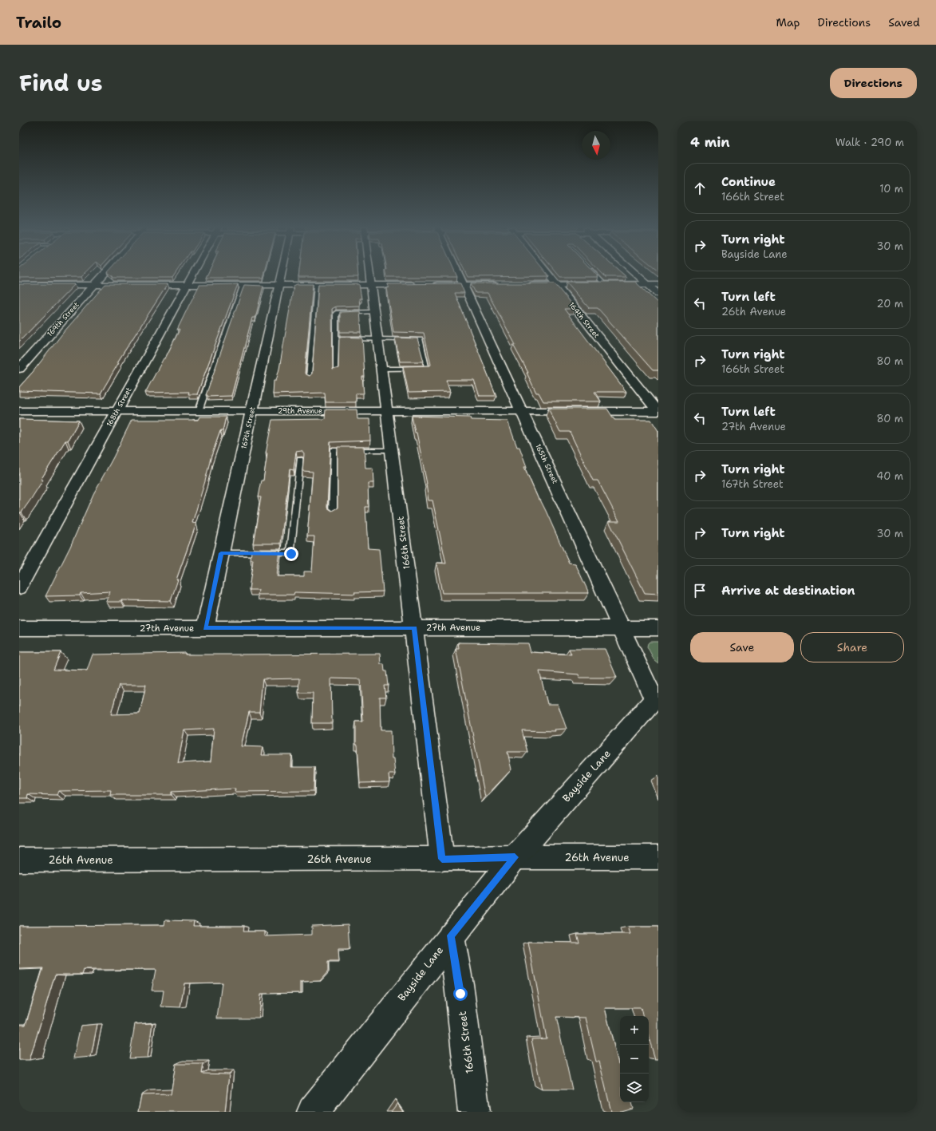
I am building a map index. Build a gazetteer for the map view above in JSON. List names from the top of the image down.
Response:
{
  "streets": {
    "street": [
      "169th Street",
      "164th Street",
      "168th Street",
      "29th Avenue",
      "167th Street",
      "165th Street",
      "166th Street",
      "27th Avenue",
      "Bayside Lane",
      "26th Avenue"
    ]
  },
  "crossings": [
    ["164th Street", "29th Avenue"],
    ["168th Street", "29th Avenue"],
    ["29th Avenue", "167th Street"],
    ["29th Avenue", "165th Street"],
    ["29th Avenue", "166th Street"],
    ["167th Street", "27th Avenue"],
    ["165th Street", "27th Avenue"],
    ["165th Street", "Bayside Lane"],
    ["166th Street", "27th Avenue"],
    ["166th Street", "Bayside Lane"],
    ["166th Street", "26th Avenue"],
    ["Bayside Lane", "26th Avenue"]
  ],
  "north": "bottom",
  "page": {
    "header": "Trailo",
    "nav": ["Map", "Directions", "Saved"],
    "title": "Find us",
    "buttons": [
      "Directions",
      ["Save", "Share"]
    ],
    "heading": ["4 min", "Walk · 290 m"],
    "list": [
      ["Continue", "166th Street", "10 m"],
      ["Turn right", "Bayside Lane", "30 m"],
      ["Turn left", "26th Avenue", "20 m"],
      ["Turn right", "166th Street", "80 m"],
      ["Turn left", "27th Avenue", "80 m"],
      ["Turn right", "167th Street", "40 m"],
      ["Turn right", "30 m"],
      "Arrive at destination"
    ],
    "map_buttons": ["+", "−"]
  }
}
